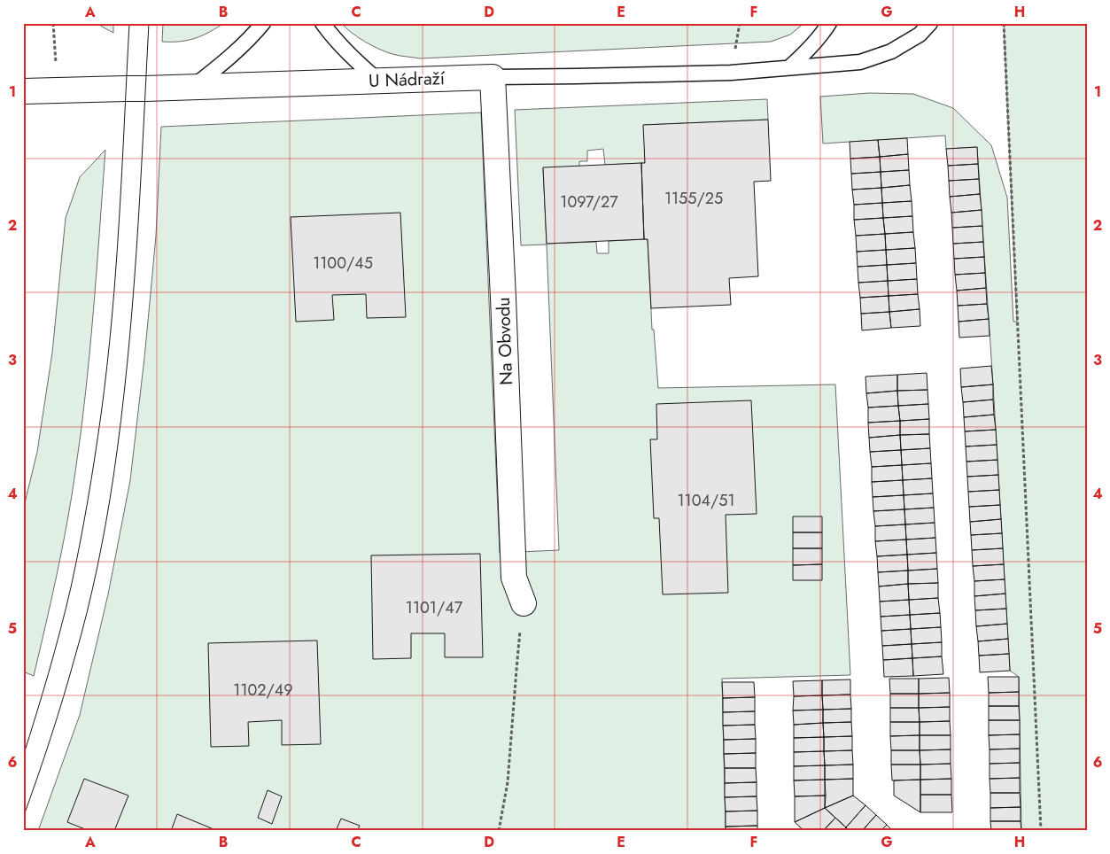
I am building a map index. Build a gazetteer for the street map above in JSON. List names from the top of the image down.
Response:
{
  "streets": {
    "street": ["U Nádraží", "Na Obvodu"]
  },
  "crossings": [
    ["U Nádraží", "Na Obvodu"]
  ],
  "house_numbers": [
    "1155/25",
    "1097/27",
    "1100/45",
    "1104/51",
    "1101/47",
    "1102/49"
  ],
  "grid": {
    "columns": [
      "A",
      "B",
      "C",
      "D",
      "E",
      "F",
      "G",
      "H"
    ],
    "rows": [
      "1",
      "2",
      "3",
      "4",
      "5",
      "6"
    ]
  }
}
